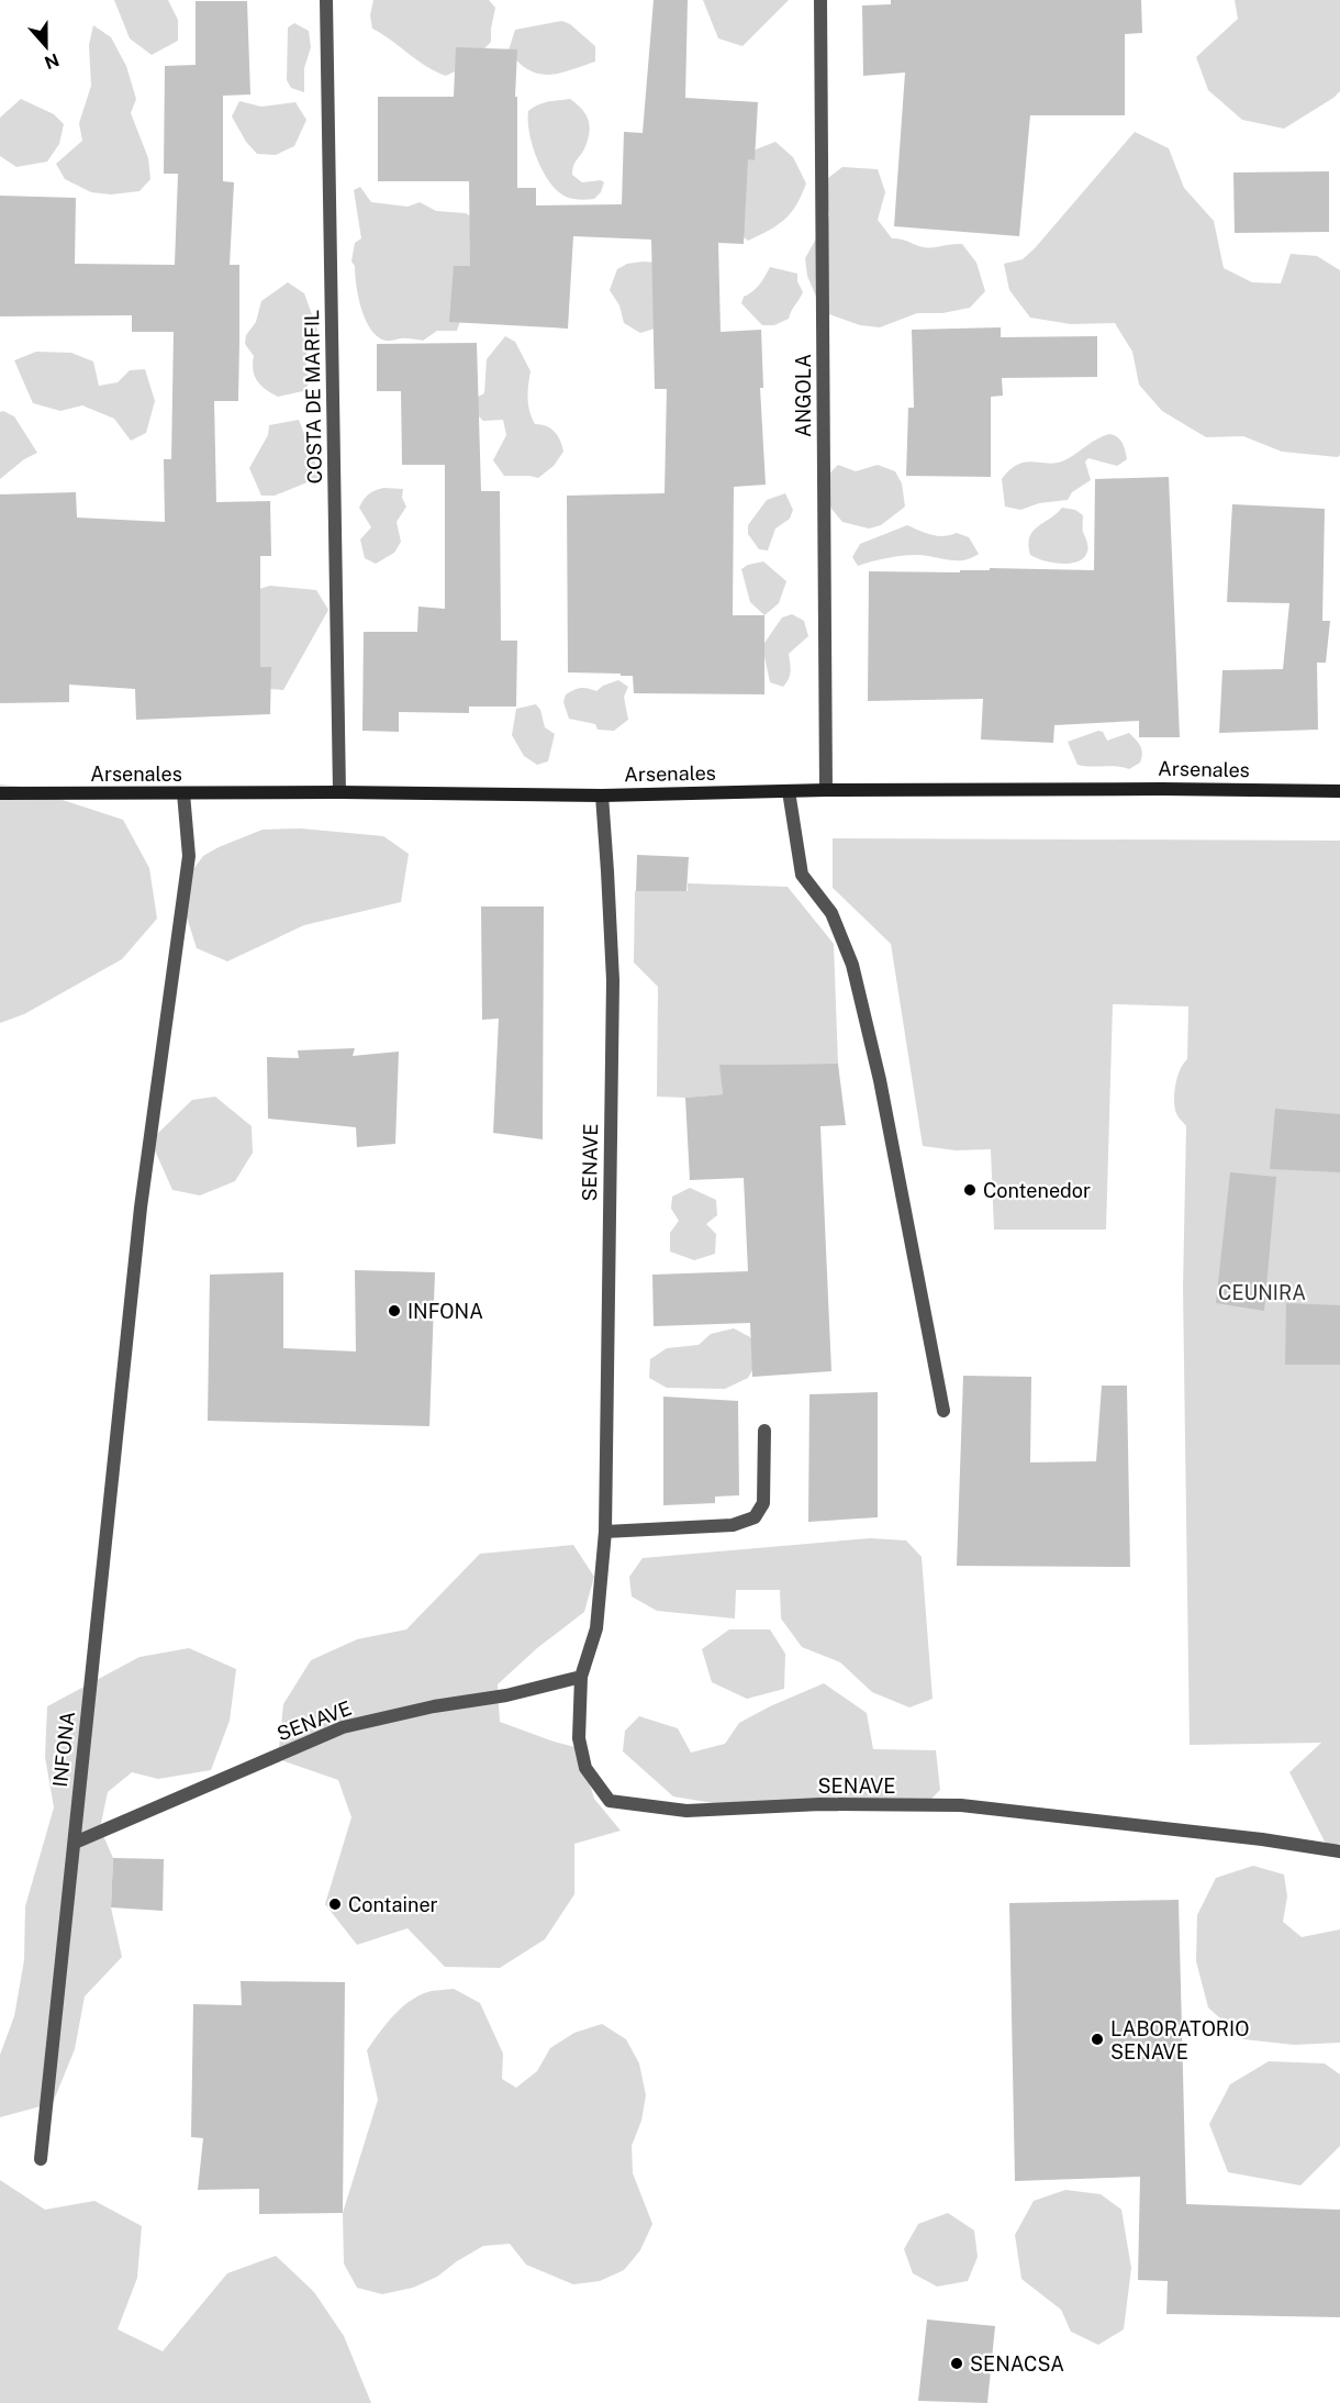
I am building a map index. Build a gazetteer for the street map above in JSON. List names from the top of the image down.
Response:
{
  "streets": {
    "main road": ["Arsenales"],
    "street": [
      "ANGOLA",
      "COSTA DE MARFIL",
      "SENAVE",
      "INFONA"
    ]
  },
  "crossings": [
    ["ANGOLA", "Arsenales"],
    ["COSTA DE MARFIL", "Arsenales"],
    ["Arsenales", "SENAVE"],
    ["Arsenales", "INFONA"],
    ["SENAVE", "INFONA"]
  ],
  "parks": ["CEUNIRA"],
  "places": [
    "Contenedor",
    "INFONA",
    "Container",
    "LABORATORIO SENAVE",
    "SENACSA"
  ],
  "north": "bottom"
}
